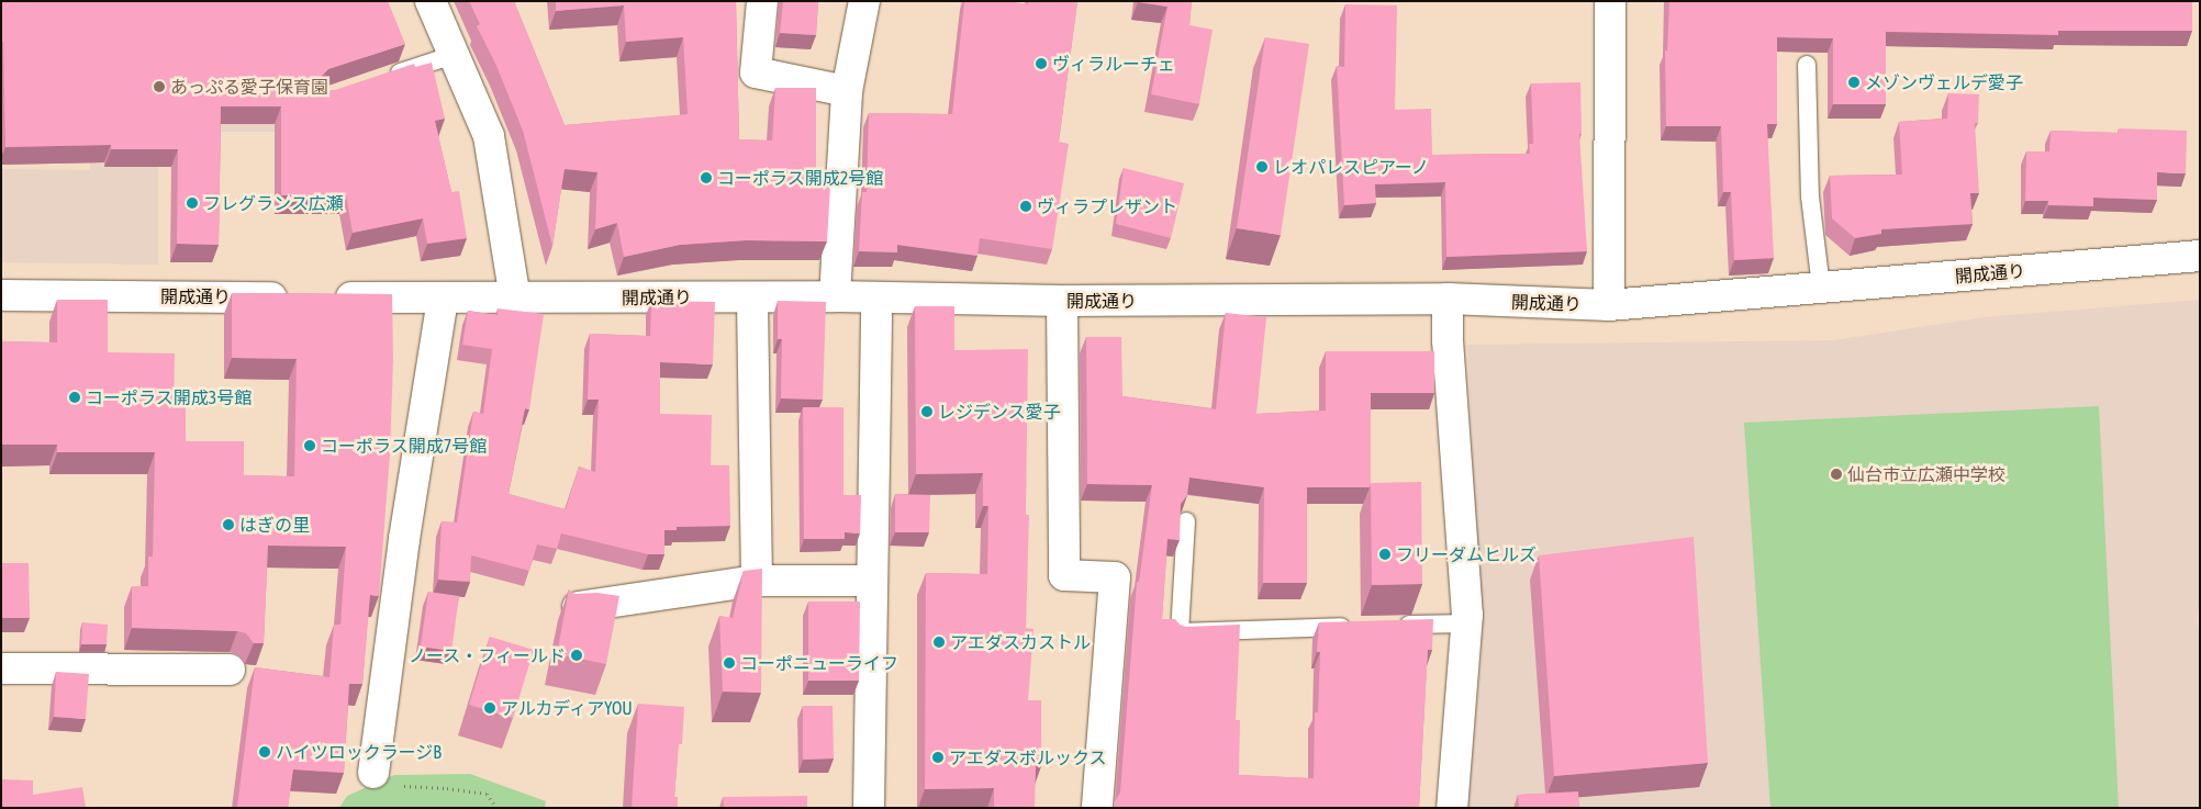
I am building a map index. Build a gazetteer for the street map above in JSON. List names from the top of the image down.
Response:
{
  "streets": {
    "street": ["開成通り"]
  },
  "places": [
    "ヴィラルーチェ",
    "メゾンヴェルデ愛子",
    "あっぷる愛子保育園",
    "レオパレスピアーノ",
    "コーポラス開成2号館",
    "フレグランス広瀬",
    "ヴィラプレザント",
    "コーポラス開成3号館",
    "レジデンス愛子",
    "コーポラス開成7号館",
    "仙台市立広瀬中学校",
    "はぎの里",
    "フリーダムヒルズ",
    "アエダスカストル",
    "ノース・フィールド",
    "コーポニューライフ",
    "アルカディアYOU",
    "ハイツロックラージB",
    "アエダスボルックス"
  ]
}
